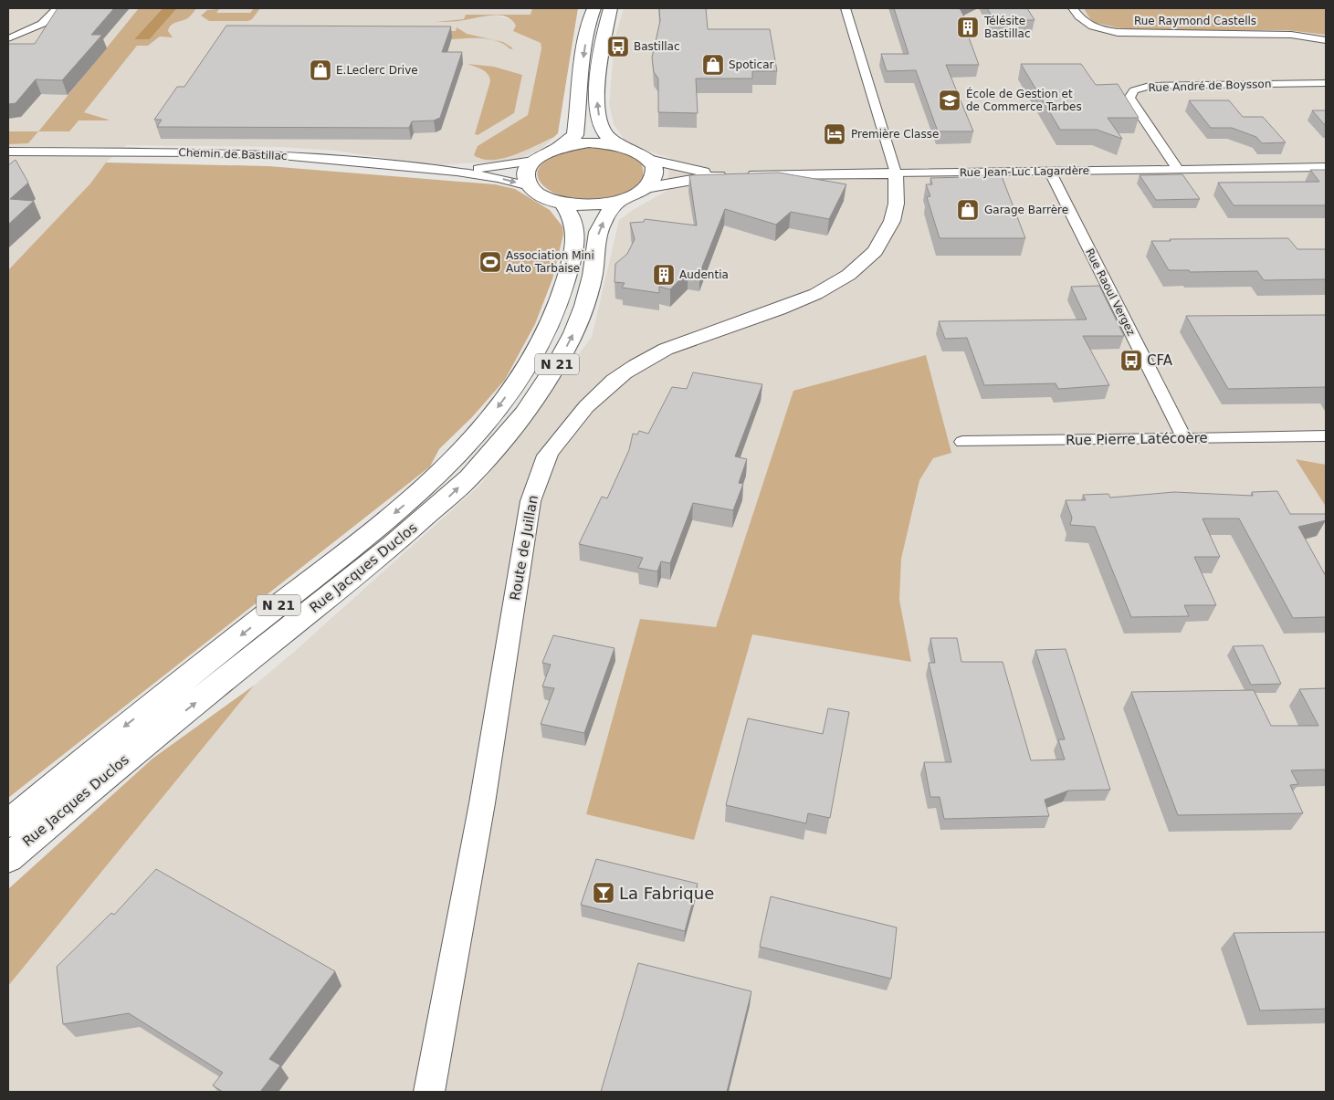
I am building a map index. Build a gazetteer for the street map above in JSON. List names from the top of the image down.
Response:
{
  "streets": {
    "main road": ["N 21", "Rue Jacques Duclos"],
    "street": [
      "Rue Raymond Castells",
      "Rue André de Boysson",
      "Chemin de Bastillac",
      "Rue Jean-Luc Lagardère",
      "Rue Raoul Vergez",
      "Rue Pierre Latécoère",
      "Route de Juillan"
    ]
  },
  "crossings": [
    ["Rue André de Boysson", "Rue Jean-Luc Lagardère"],
    ["Rue Jean-Luc Lagardère", "Rue Raoul Vergez"],
    ["Rue Jean-Luc Lagardère", "Route de Juillan"],
    ["Rue Raoul Vergez", "Rue Pierre Latécoère"]
  ],
  "places": {
    "building": ["Télésite Bastillac", "Audentia"],
    "bus stop": ["Bastillac", "CFA"],
    "shop": ["Spoticar", "E.Leclerc Drive", "Garage Barrère"],
    "school or university": ["École de Gestion et de Commerce Tarbes"],
    "hotel": ["Première Classe"],
    "sports": ["Association Mini Auto Tarbaise"],
    "bar": ["La Fabrique"]
  }
}
